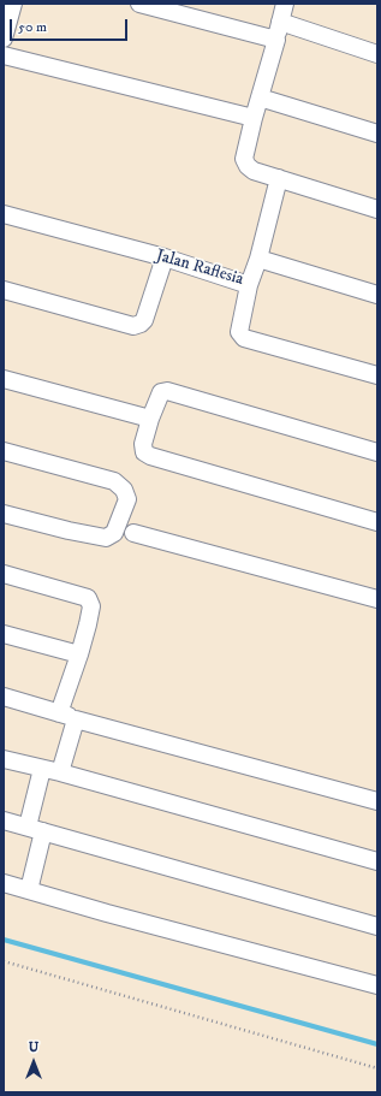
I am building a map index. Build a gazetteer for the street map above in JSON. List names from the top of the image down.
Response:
{
  "streets": {
    "street": ["Jalan Raflesia"]
  },
  "scale_bar": "50 m",
  "north": "top"
}
